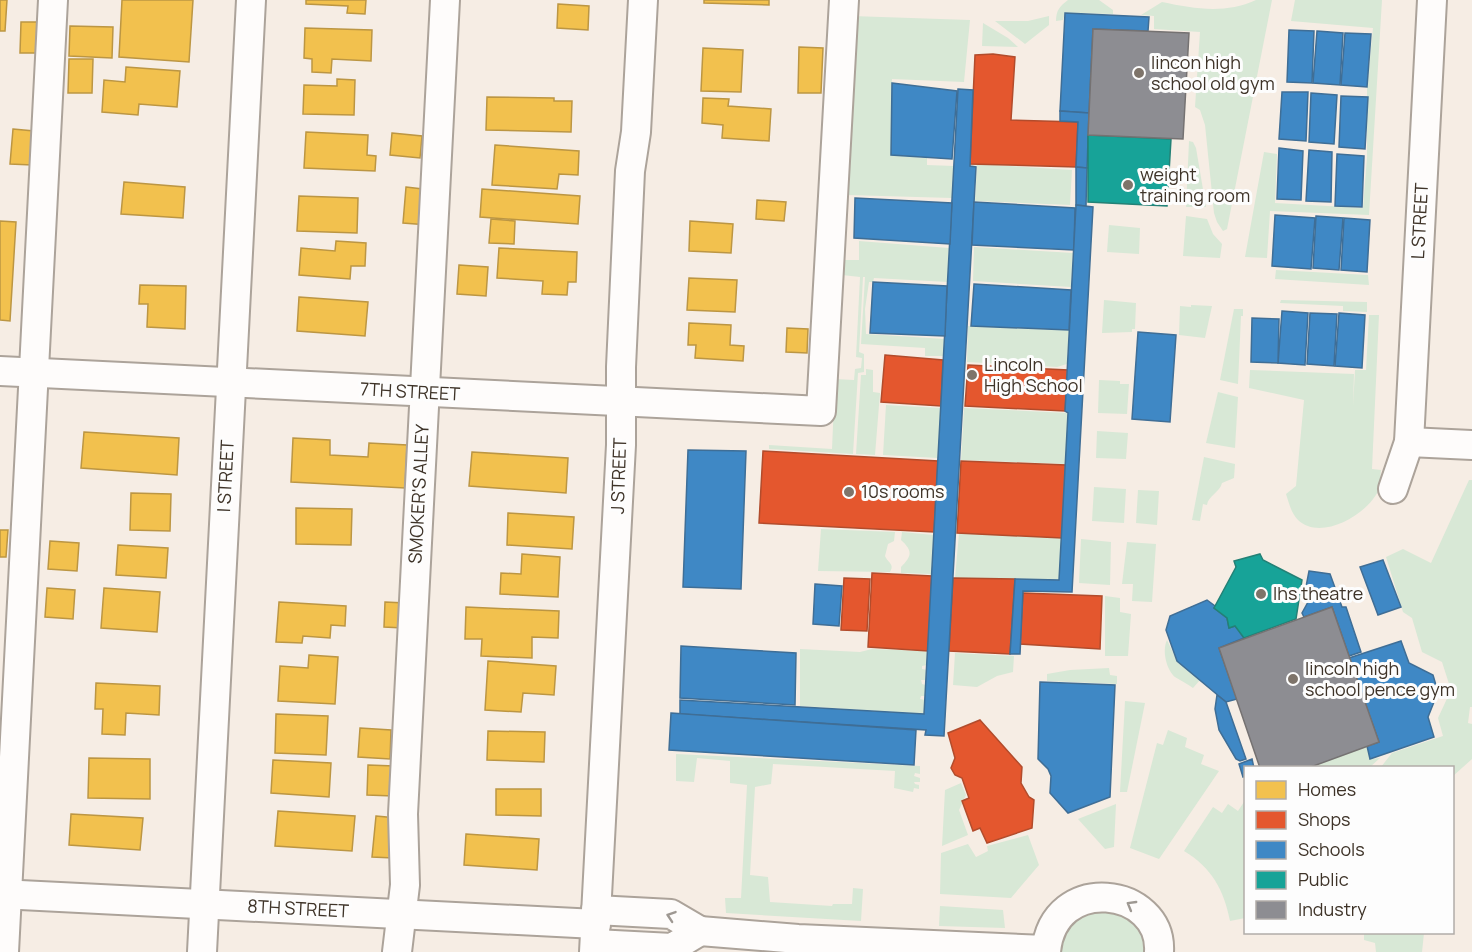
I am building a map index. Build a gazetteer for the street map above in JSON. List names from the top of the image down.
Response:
{
  "streets": {
    "street": [
      "L STREET",
      "7TH STREET",
      "I STREET",
      "J STREET",
      "SMOKER'S ALLEY",
      "8TH STREET"
    ]
  },
  "crossings": [
    ["7TH STREET", "I STREET"],
    ["7TH STREET", "J STREET"],
    ["7TH STREET", "SMOKER'S ALLEY"],
    ["I STREET", "8TH STREET"],
    ["J STREET", "8TH STREET"],
    ["SMOKER'S ALLEY", "8TH STREET"]
  ],
  "places": [
    "lincon high school old gym",
    "weight training room",
    "Lincoln High School",
    "10s rooms",
    "lhs theatre",
    "lincoln high school pence gym"
  ],
  "legend": [
    "Homes",
    "Shops",
    "Schools",
    "Public",
    "Industry"
  ]
}
